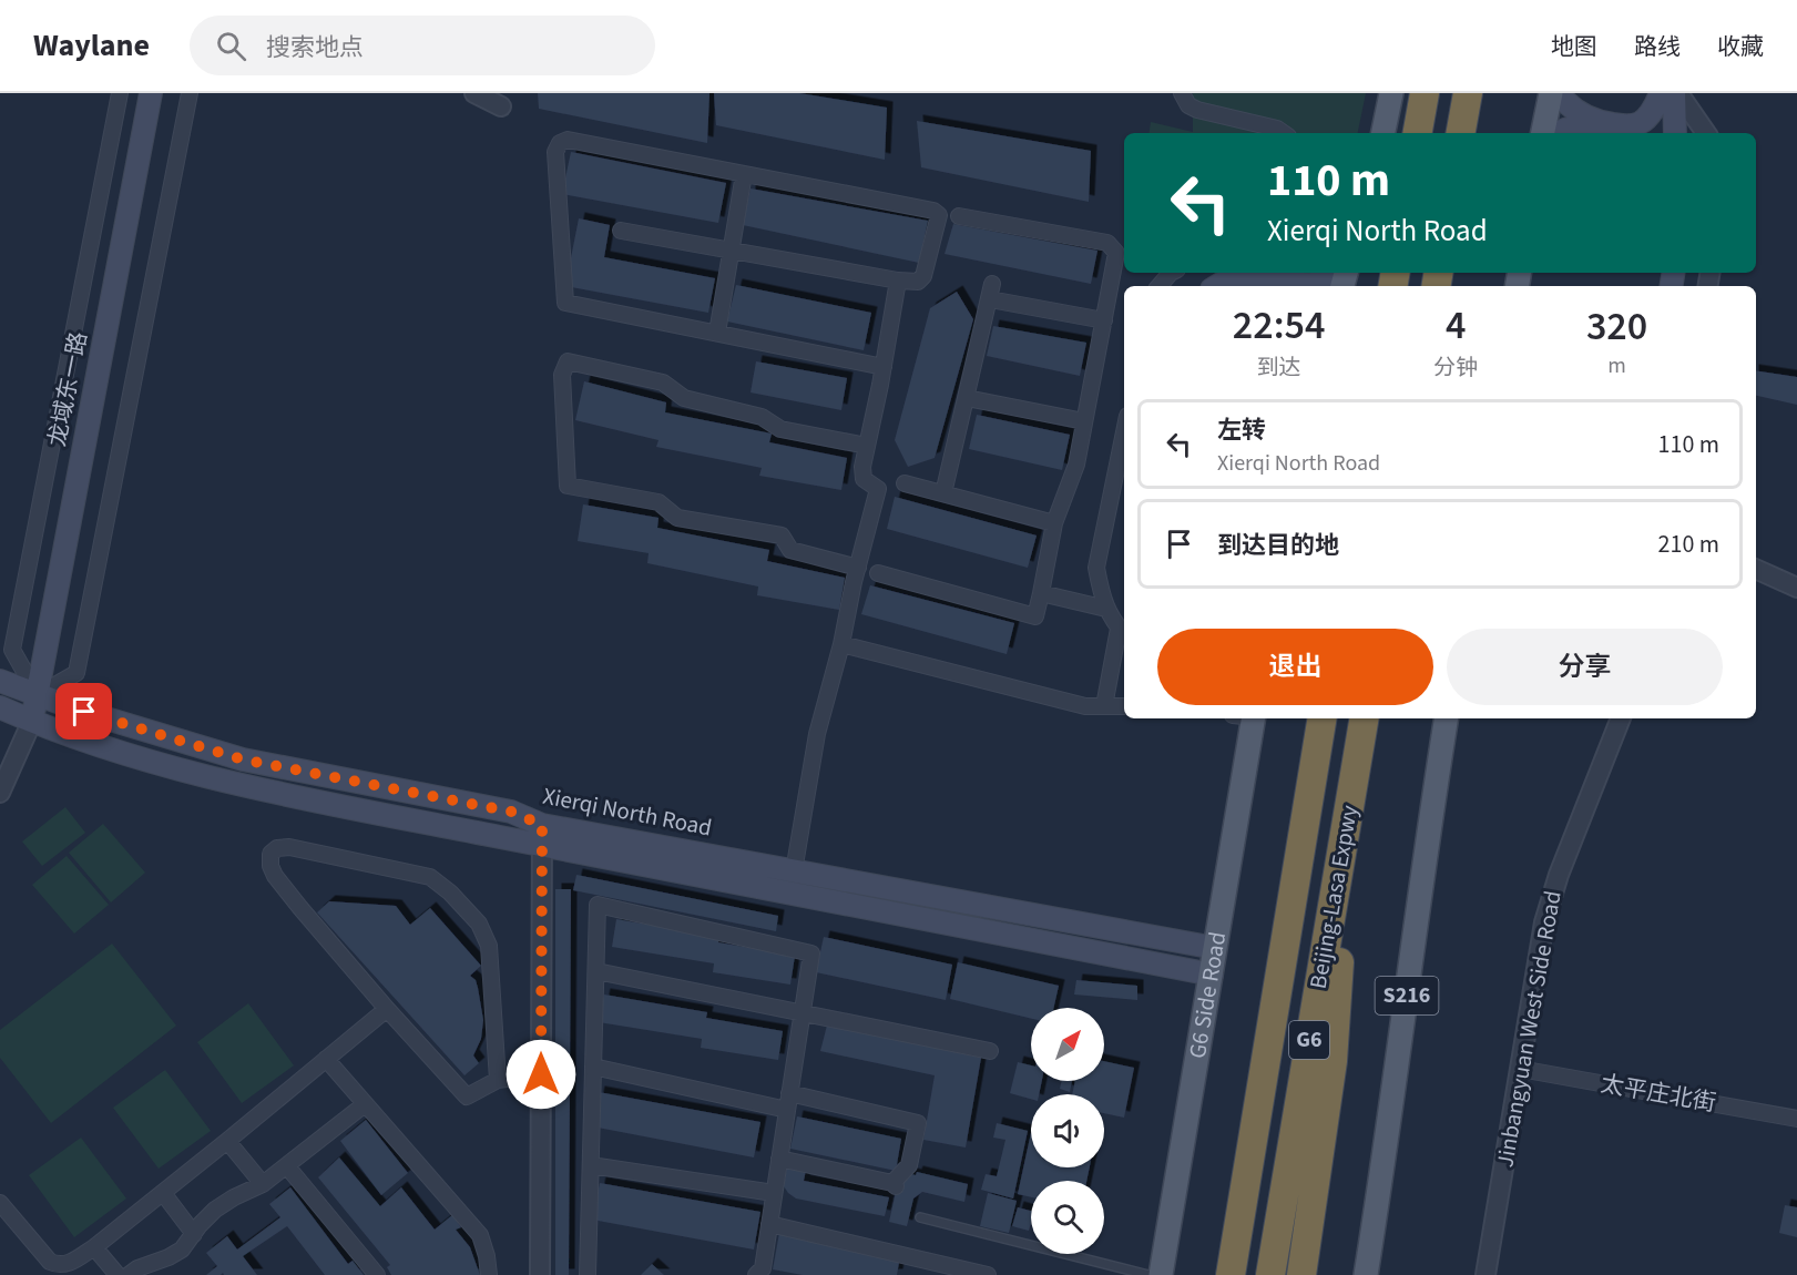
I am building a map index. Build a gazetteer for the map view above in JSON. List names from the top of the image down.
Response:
{
  "streets": {
    "highway": ["Beijing-Lasa Expwy", "G6"],
    "main road": [
      "龙域东一路",
      "Xierqi North Road",
      "G6 Side Road",
      "S216"
    ],
    "street": ["Jinbangyuan West Side Road", "太平庄北街"]
  },
  "crossings": [
    ["龙域东一路", "Xierqi North Road"],
    ["Xierqi North Road", "G6 Side Road"],
    ["Jinbangyuan West Side Road", "太平庄北街"]
  ],
  "north": "top right",
  "page": {
    "header": "Waylane",
    "search": "搜索地点",
    "nav": ["地图", "路线", "收藏"],
    "turn": ["110 m", "Xierqi North Road"],
    "eta": [
      "22:54",
      "到达",
      "4",
      "分钟",
      "320",
      "m"
    ],
    "list": [
      {
        "name": "左转",
        "note": "Xierqi North Road",
        "value": "110 m"
      },
      {
        "name": "到达目的地",
        "value": "210 m"
      }
    ],
    "buttons": ["退出", "分享"]
  }
}
